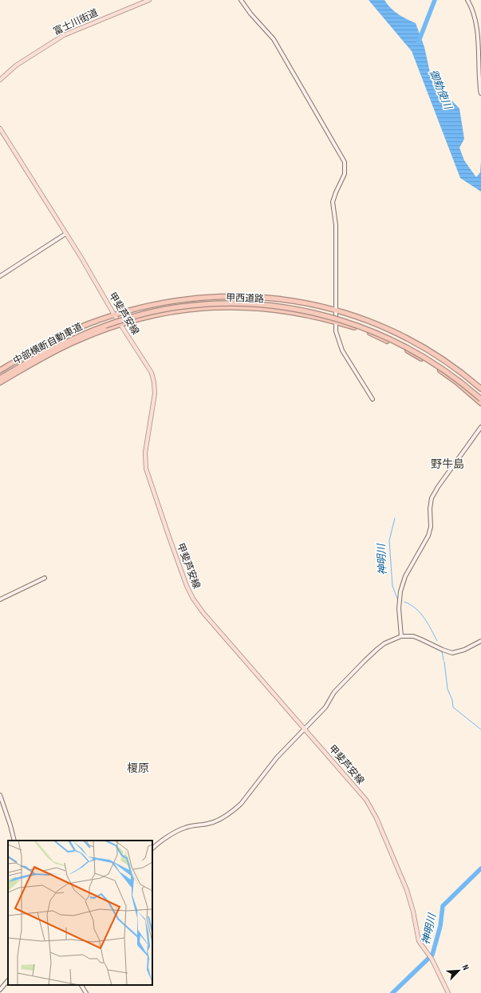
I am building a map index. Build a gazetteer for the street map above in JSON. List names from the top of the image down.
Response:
{
  "streets": {
    "highway": ["甲西道路", "中部横断自動車道"],
    "main road": ["富士川街道", "甲斐芦安線"]
  },
  "crossings": [
    ["甲西道路", "甲斐芦安線"],
    ["甲西道路", "中部横断自動車道"]
  ],
  "districts": ["野牛島", "榎原"],
  "water": ["御勅使川", "神明川"],
  "north": "top right"
}
